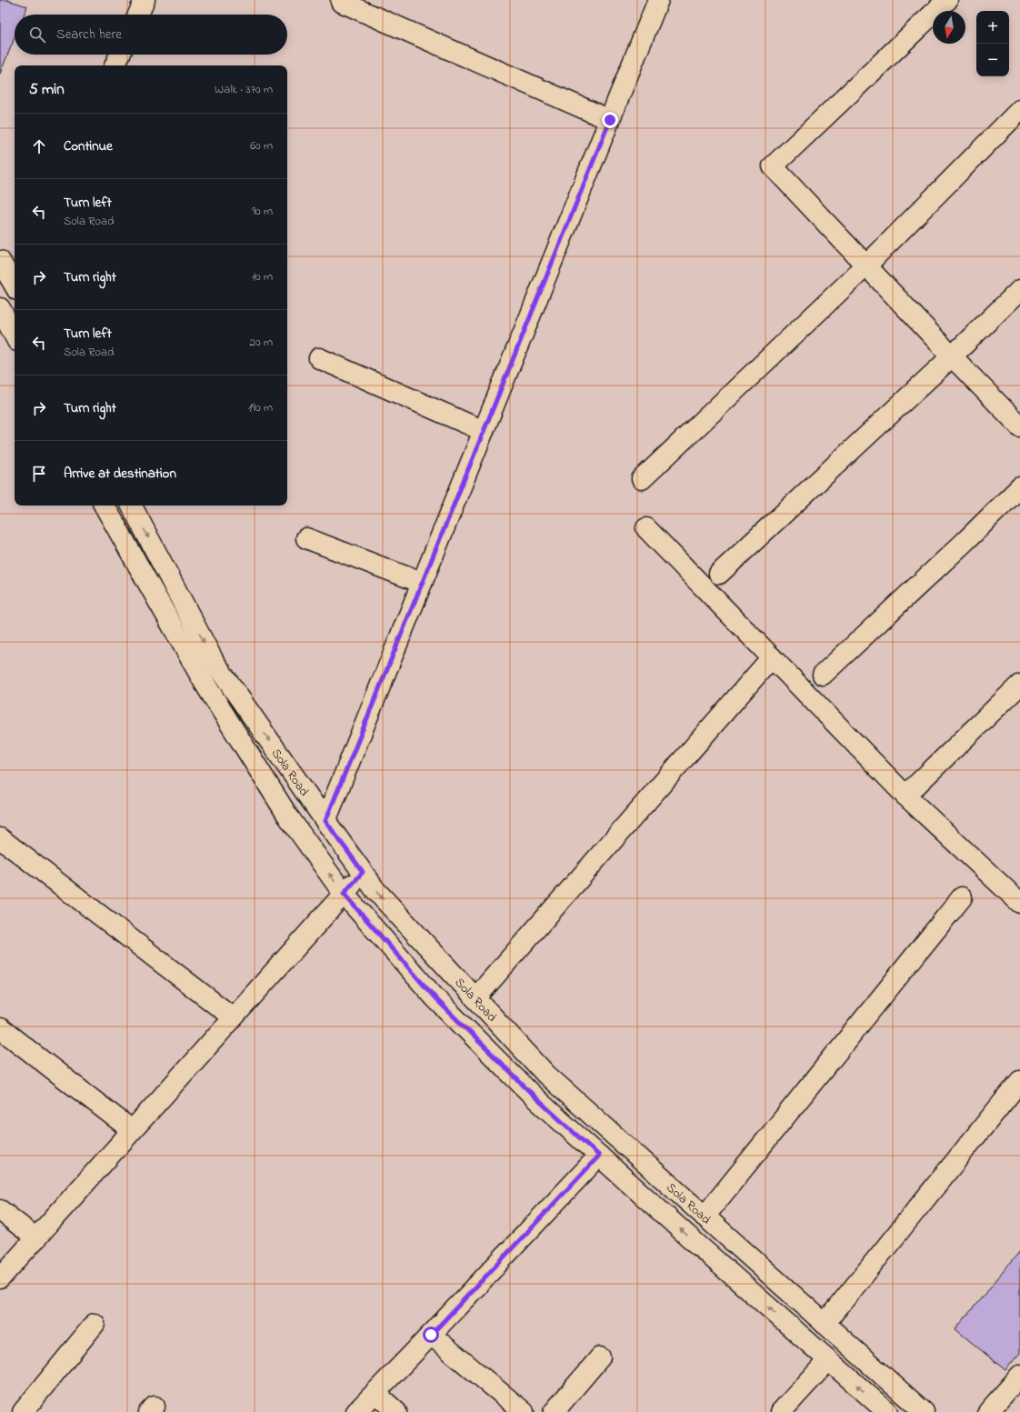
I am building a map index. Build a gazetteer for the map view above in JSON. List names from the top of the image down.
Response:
{
  "streets": {
    "street": ["Sola Road"]
  },
  "north": "bottom",
  "page": {
    "map_buttons": ["+", "−"],
    "search": "Search here",
    "heading": ["5 min", "Walk · 370 m"],
    "list": [
      ["Continue", "60 m"],
      ["Turn left", "Sola Road", "90 m"],
      ["Turn right", "10 m"],
      ["Turn left", "Sola Road", "20 m"],
      ["Turn right", "190 m"],
      "Arrive at destination"
    ]
  }
}
